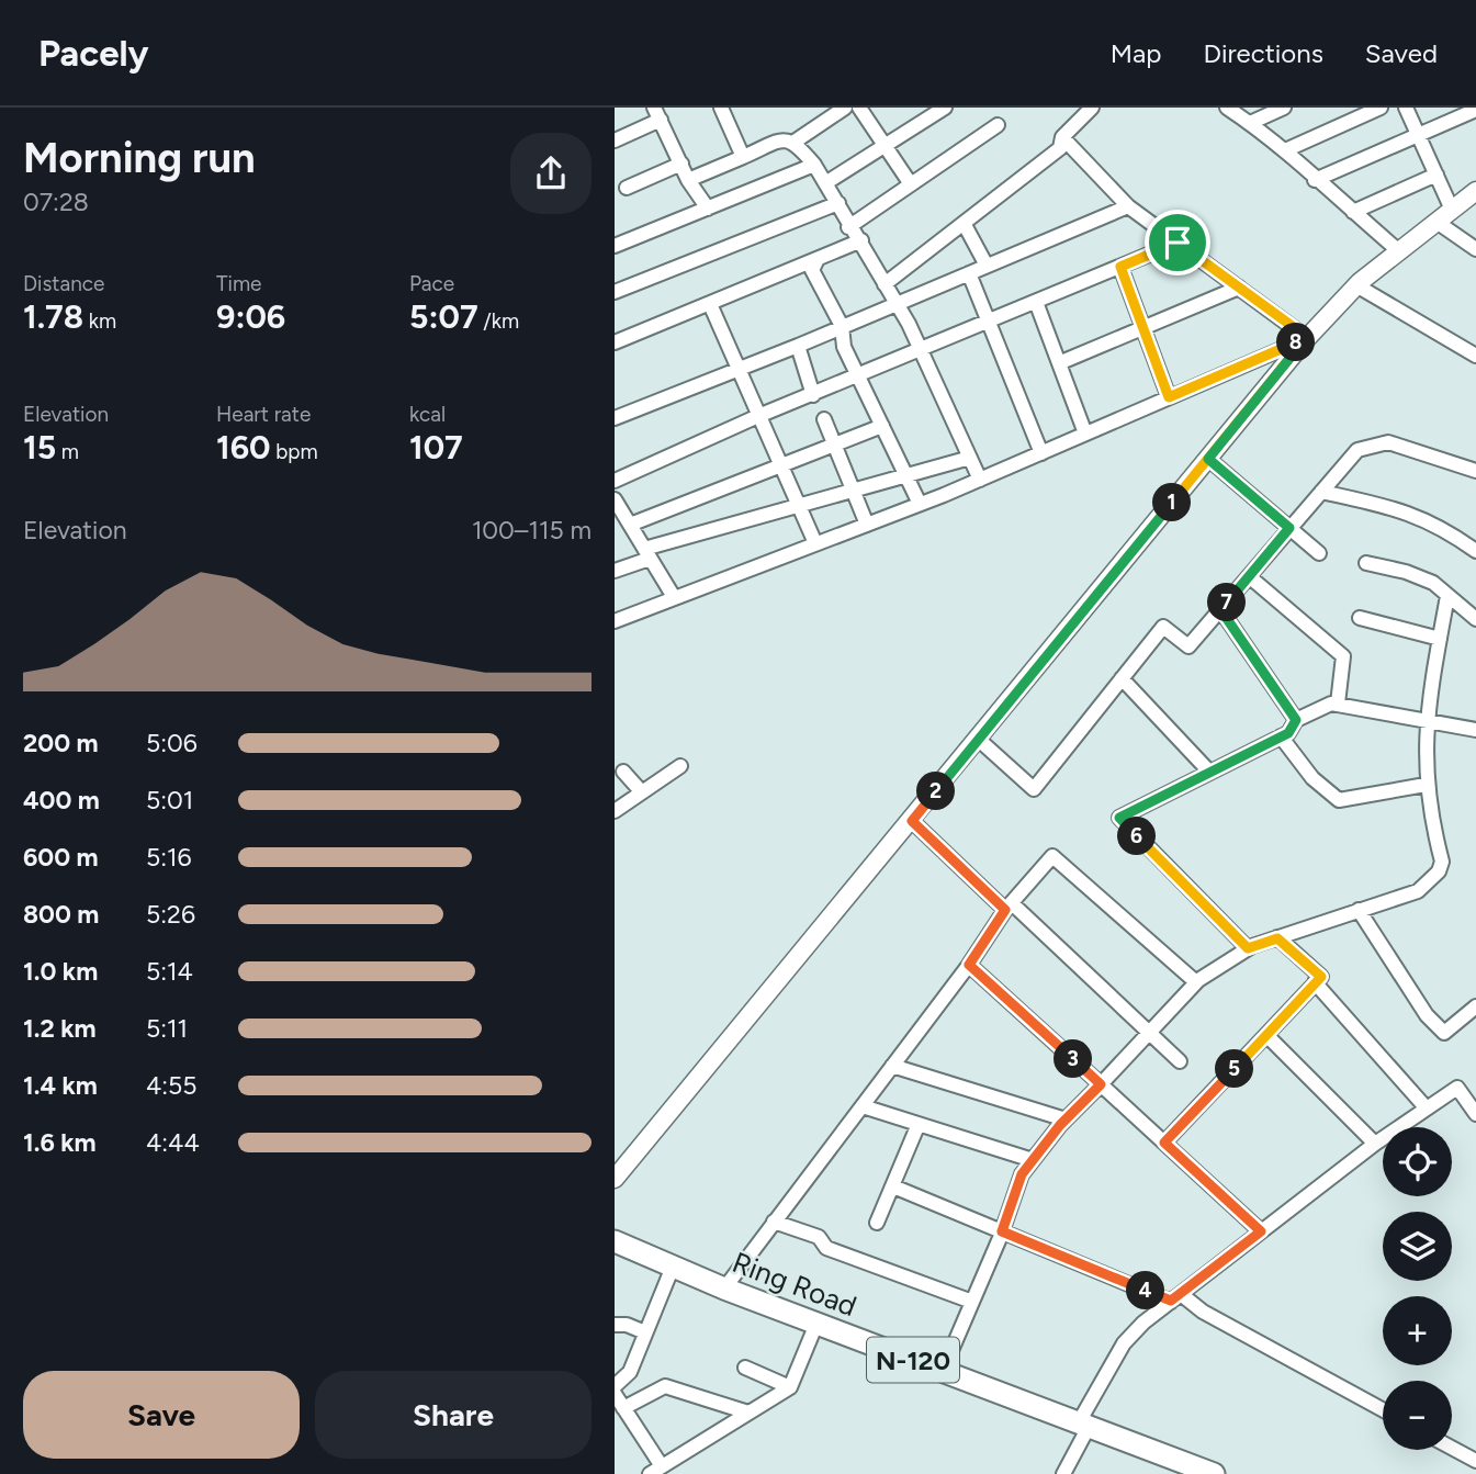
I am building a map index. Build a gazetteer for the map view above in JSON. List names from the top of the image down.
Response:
{
  "streets": {
    "highway": ["Ring Road", "N-120"]
  },
  "page": {
    "header": "Pacely",
    "nav": ["Map", "Directions", "Saved"],
    "heading": ["Morning run", "07:28"],
    "stats": [
      ["Distance", "1.78 km"],
      ["Time", "9:06"],
      ["Pace", "5:07 /km"],
      ["Elevation", "15 m"],
      ["Heart rate", "160 bpm"],
      ["kcal", "107"]
    ],
    "pins": [
      "8",
      "1",
      "7",
      "2",
      "6",
      "3",
      "5",
      "4"
    ],
    "chart": ["Elevation", "100–115 m"],
    "list": [
      {
        "name": "200 m",
        "note": "5:06"
      },
      {
        "name": "400 m",
        "note": "5:01"
      },
      {
        "name": "600 m",
        "note": "5:16"
      },
      {
        "name": "800 m",
        "note": "5:26"
      },
      {
        "name": "1.0 km",
        "note": "5:14"
      },
      {
        "name": "1.2 km",
        "note": "5:11"
      },
      {
        "name": "1.4 km",
        "note": "4:55"
      },
      {
        "name": "1.6 km",
        "note": "4:44"
      }
    ],
    "map_buttons": ["+", "−"],
    "buttons": ["Save", "Share"]
  }
}
